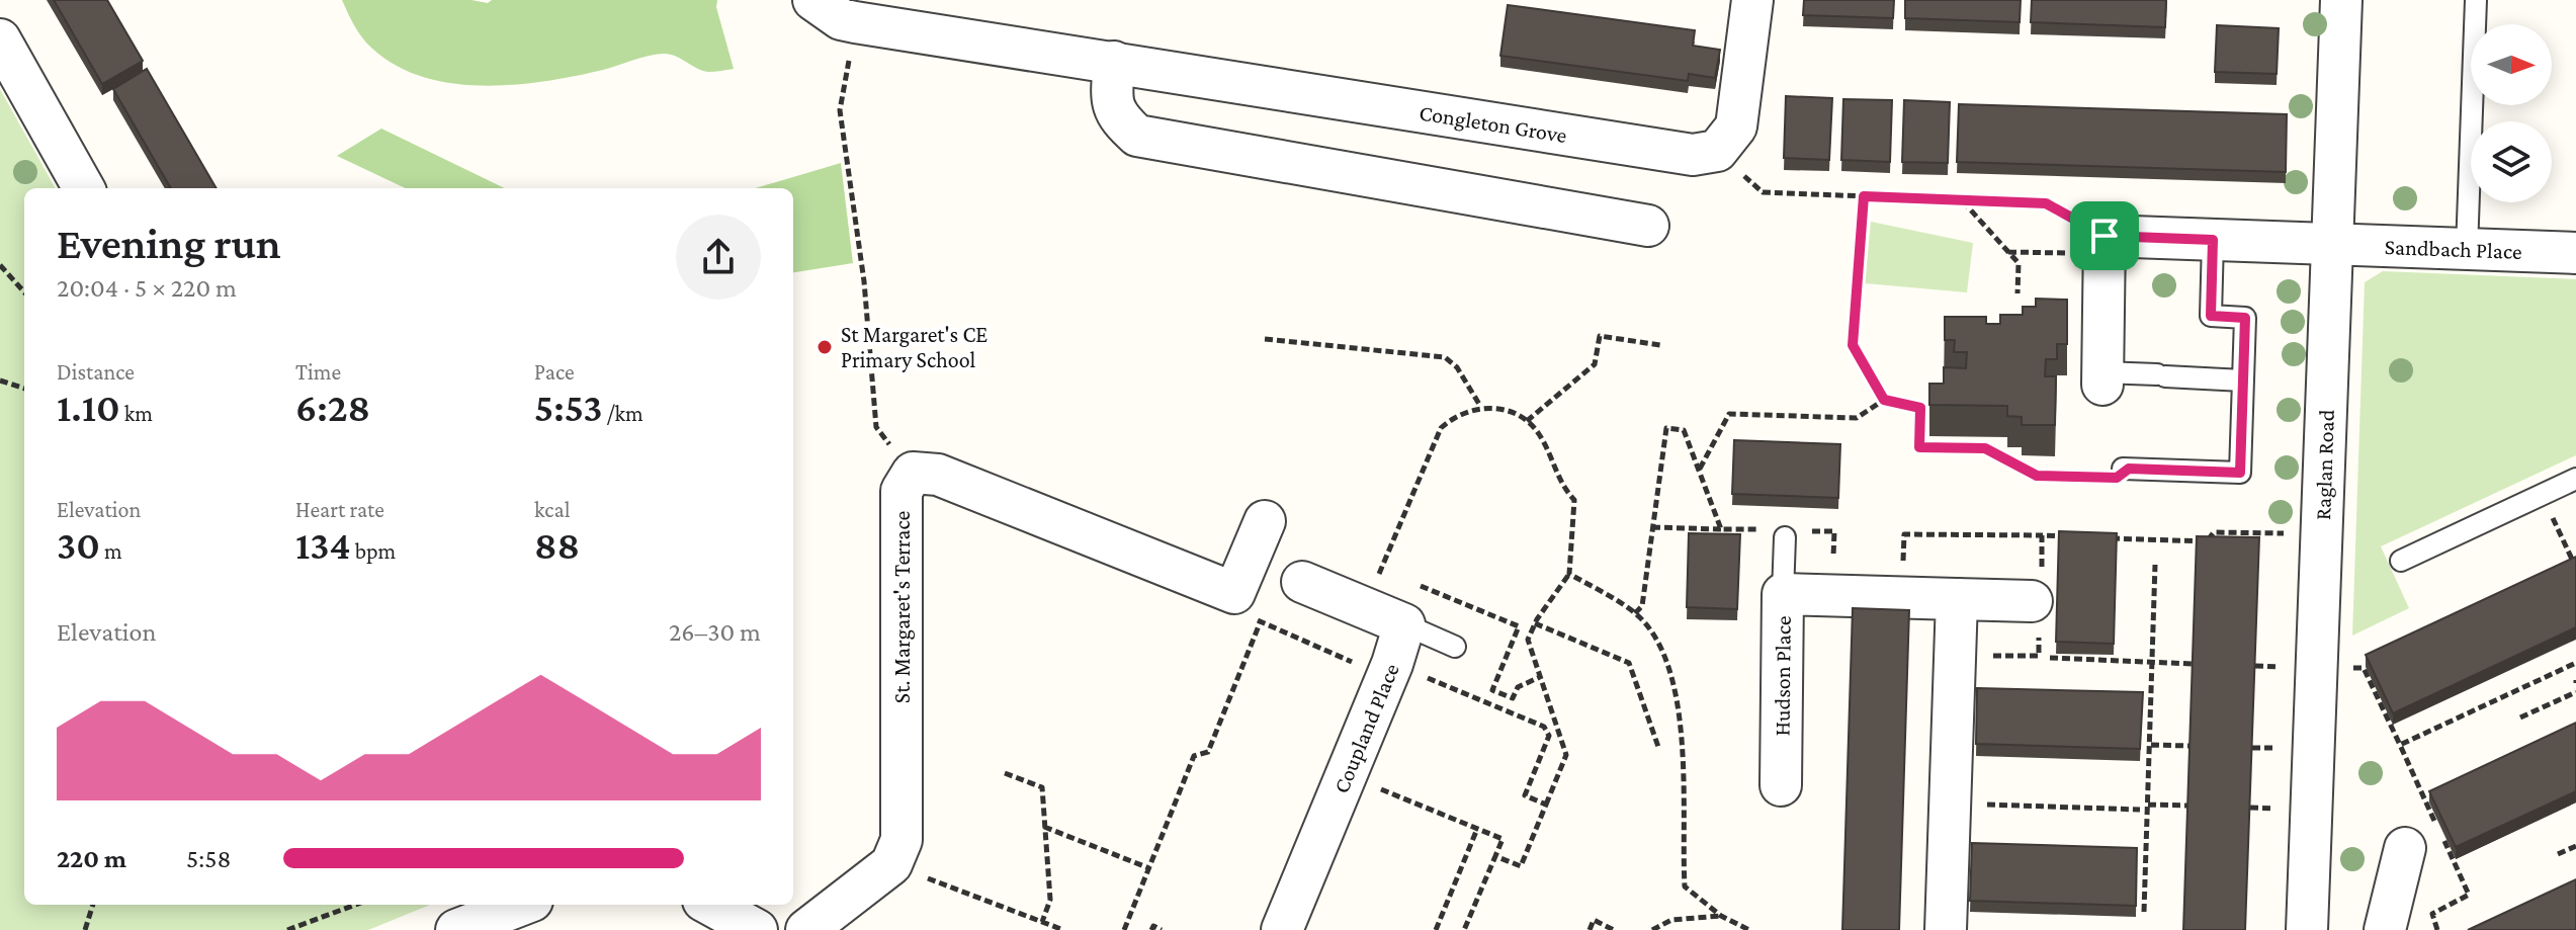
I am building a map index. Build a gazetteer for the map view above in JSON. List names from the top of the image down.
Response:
{
  "streets": {
    "street": [
      "Congleton Grove",
      "Sandbach Place",
      "Raglan Road",
      "St. Margaret's Terrace",
      "Hudson Place",
      "Coupland Place"
    ]
  },
  "crossings": [
    ["Sandbach Place", "Raglan Road"]
  ],
  "places": ["St Margaret's CE Primary School"],
  "north": "right",
  "page": {
    "heading": ["Evening run", "20:04 · 5 × 220 m"],
    "stats": [
      ["Distance", "1.10 km"],
      ["Time", "6:28"],
      ["Pace", "5:53 /km"],
      ["Elevation", "30 m"],
      ["Heart rate", "134 bpm"],
      ["kcal", "88"]
    ],
    "chart": ["Elevation", "26–30 m"],
    "list": [
      {
        "name": "220 m",
        "note": "5:58"
      }
    ]
  }
}
